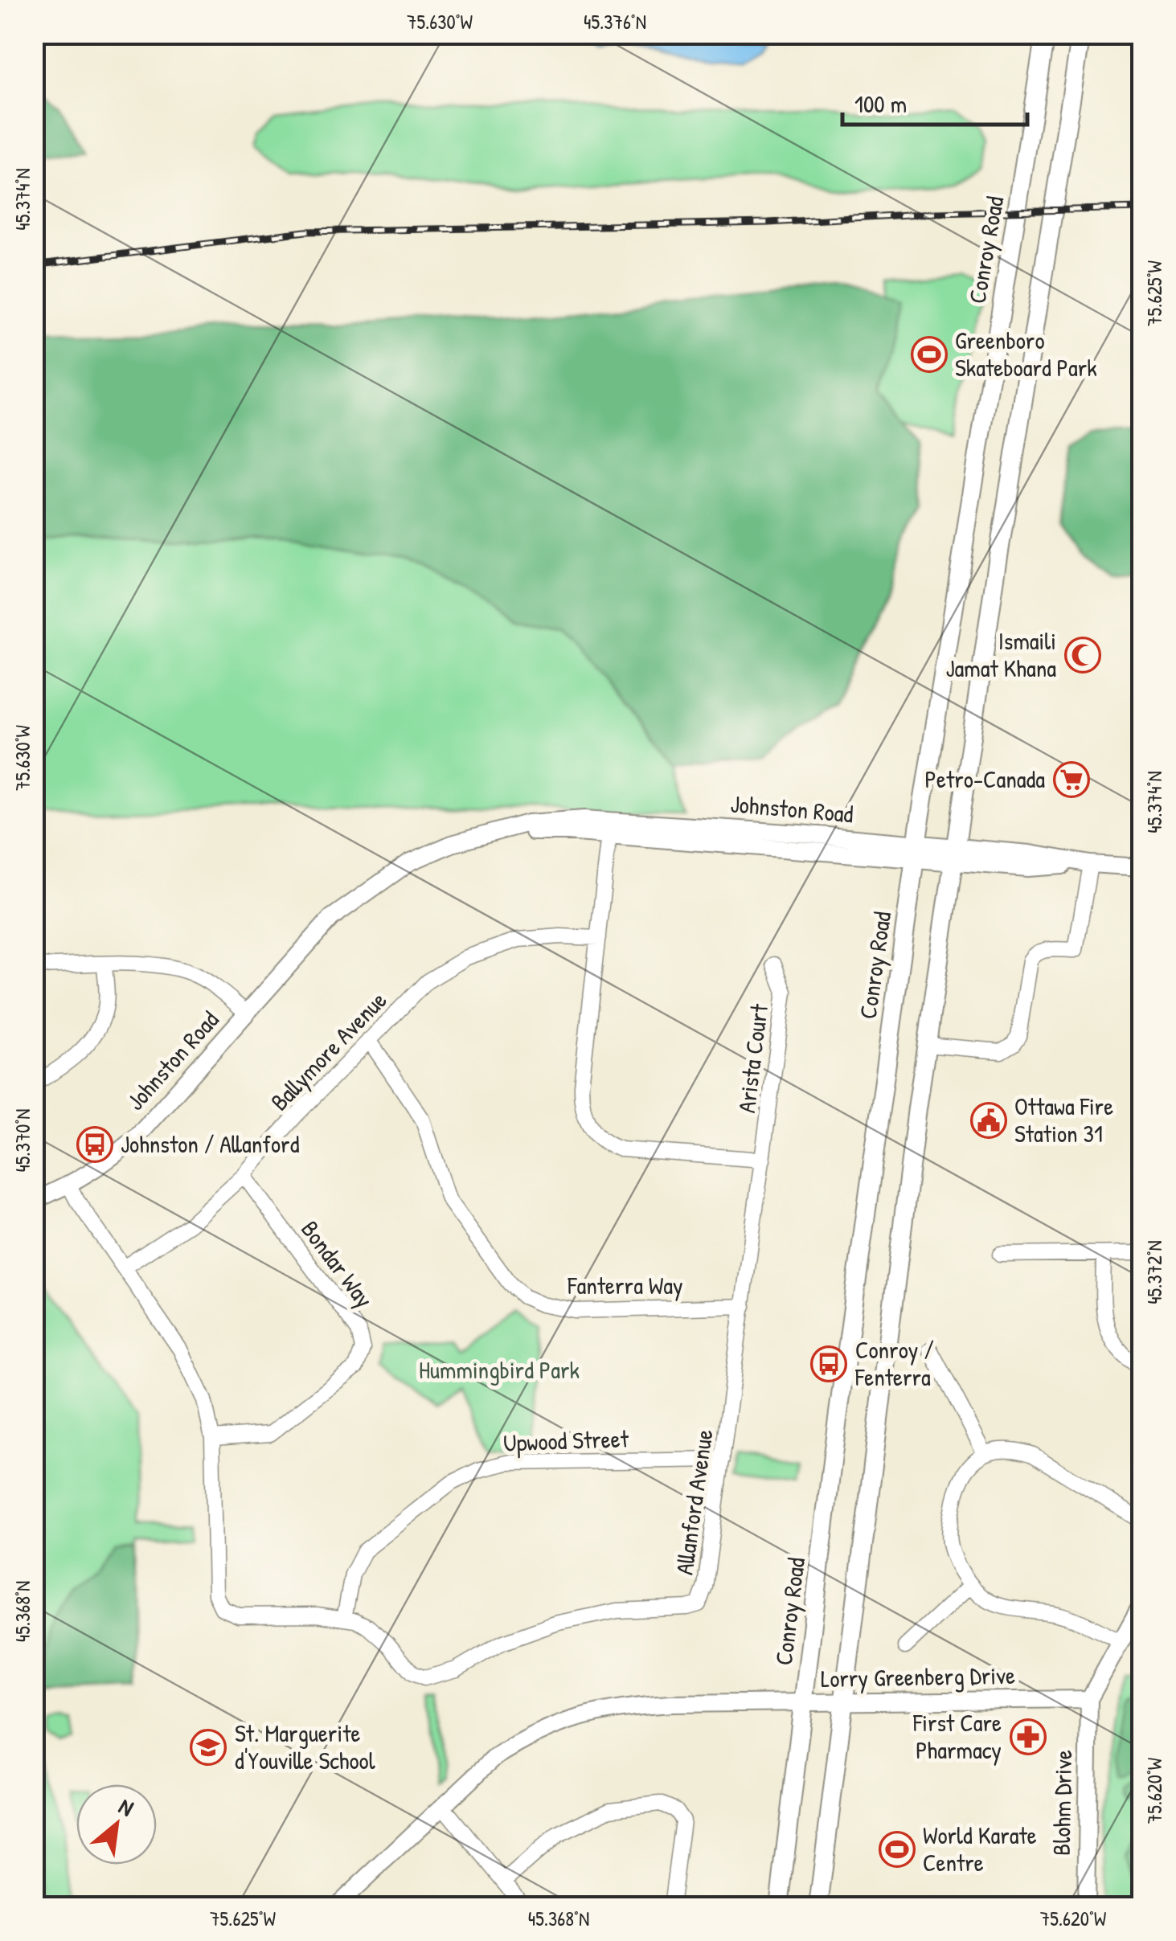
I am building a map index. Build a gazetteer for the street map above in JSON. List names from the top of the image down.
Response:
{
  "streets": {
    "main road": ["Conroy Road"],
    "street": [
      "Johnston Road",
      "Ballymore Avenue",
      "Arista Court",
      "Bondar Way",
      "Fanterra Way",
      "Upwood Street",
      "Allanford Avenue",
      "Lorry Greenberg Drive",
      "Blohm Drive"
    ]
  },
  "crossings": [
    ["Conroy Road", "Johnston Road"],
    ["Conroy Road", "Lorry Greenberg Drive"],
    ["Johnston Road", "Allanford Avenue"],
    ["Ballymore Avenue", "Bondar Way"],
    ["Ballymore Avenue", "Fanterra Way"],
    ["Ballymore Avenue", "Allanford Avenue"],
    ["Arista Court", "Allanford Avenue"],
    ["Bondar Way", "Allanford Avenue"],
    ["Fanterra Way", "Allanford Avenue"],
    ["Upwood Street", "Allanford Avenue"],
    ["Lorry Greenberg Drive", "Blohm Drive"]
  ],
  "parks": ["Hummingbird Park"],
  "places": {
    "sports": ["Greenboro Skateboard Park", "World Karate Centre"],
    "mosque": ["Ismaili Jamat Khana"],
    "supermarket": ["Petro-Canada"],
    "public building": ["Ottawa Fire Station 31"],
    "bus stop": ["Johnston / Allanford", "Conroy / Fenterra"],
    "pharmacy": ["First Care Pharmacy"],
    "school or university": ["St. Marguerite d'Youville School"]
  },
  "scale_bar": "100 m",
  "north": "top right",
  "coordinates": [
    "75.630°W",
    "45.376°N",
    "45.374°N",
    "75.625°W",
    "45.370°N",
    "45.372°N",
    "45.368°N",
    "75.620°W"
  ]
}
